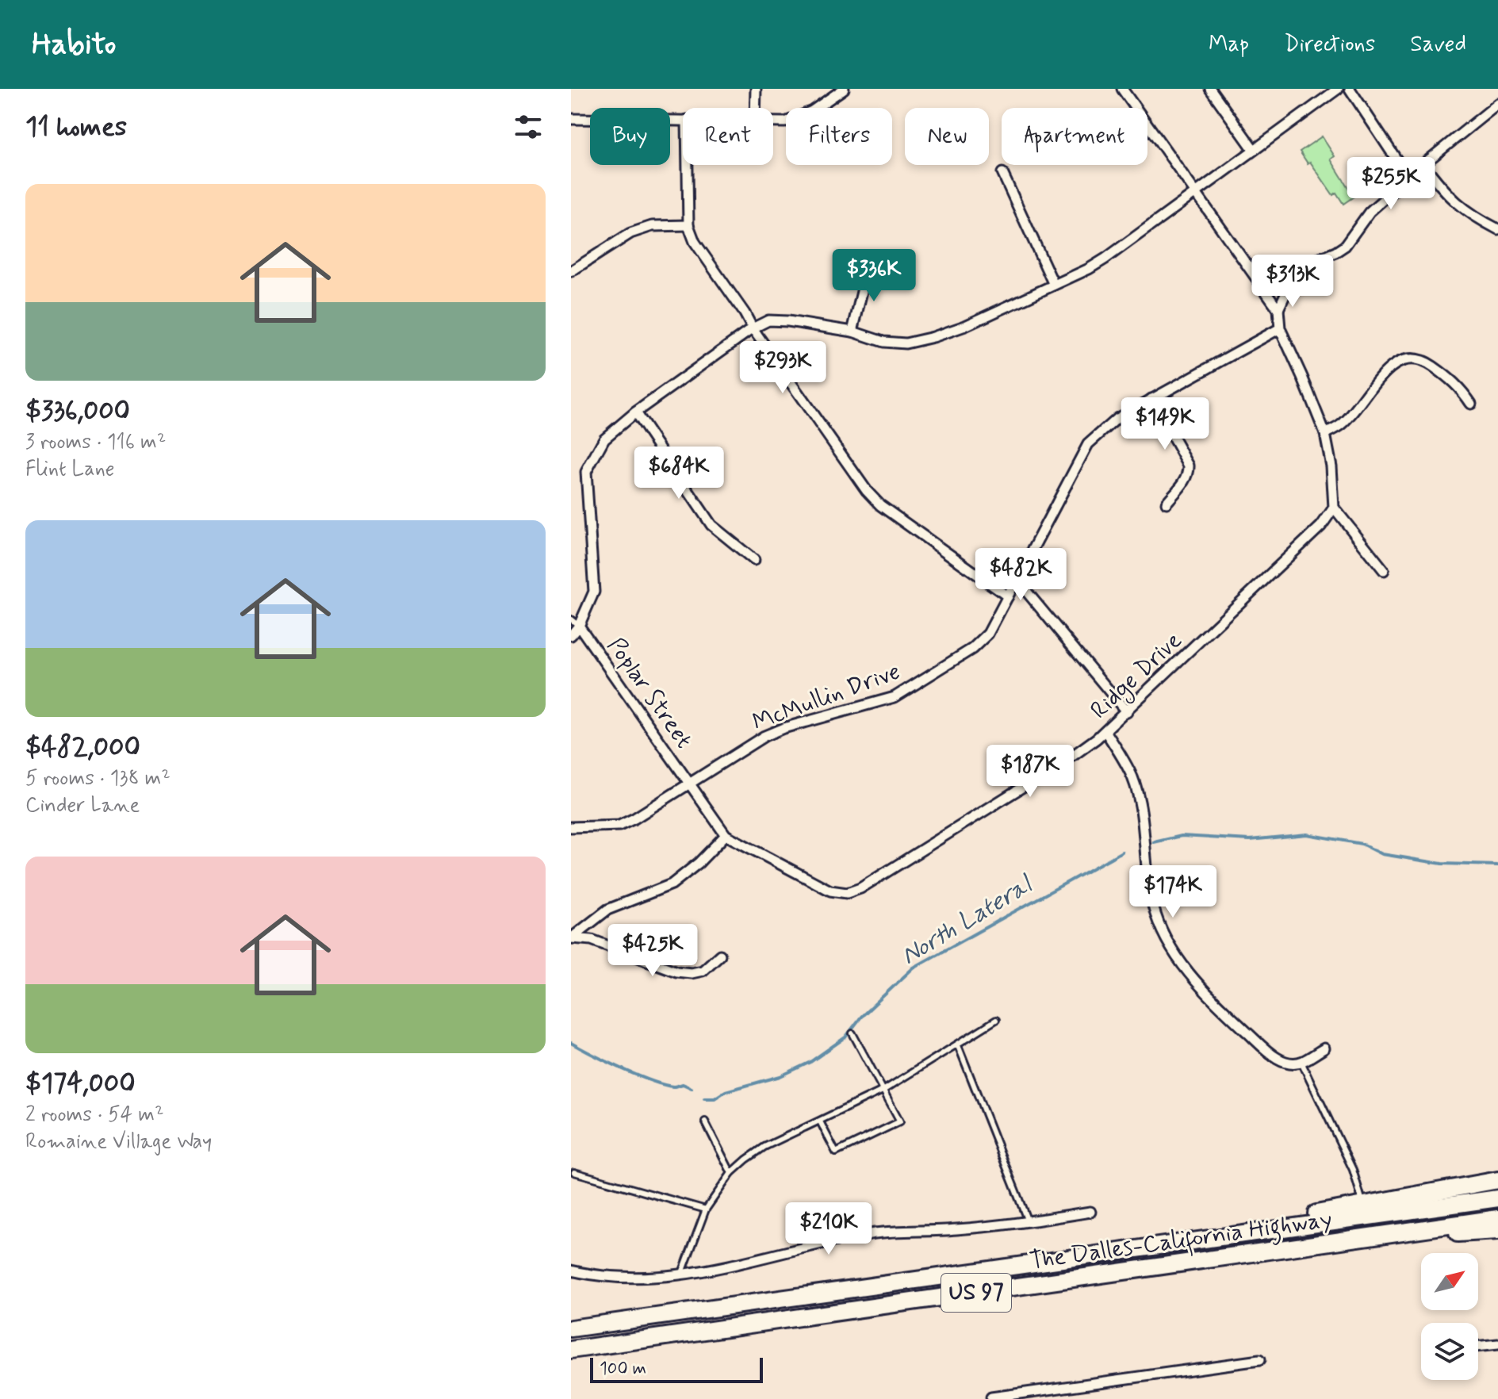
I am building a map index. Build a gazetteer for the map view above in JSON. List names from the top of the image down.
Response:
{
  "streets": {
    "highway": ["The Dalles-California Highway", "US 97"],
    "street": ["Ridge Drive", "Poplar Street", "McMullin Drive"]
  },
  "crossings": [
    ["Ridge Drive", "Poplar Street"],
    ["Ridge Drive", "McMullin Drive"],
    ["Poplar Street", "McMullin Drive"],
    ["The Dalles-California Highway", "US 97"]
  ],
  "water": ["North Lateral"],
  "scale_bar": "100 m",
  "north": "top right",
  "page": {
    "header": "Habito",
    "nav": ["Map", "Directions", "Saved"],
    "heading": "11 homes",
    "chip": [
      "Buy",
      "Rent",
      "Filters",
      "New",
      "Apartment"
    ],
    "price": [
      "$255K",
      "$336K",
      "$313K",
      "$293K",
      "$149K",
      "$684K",
      "$482K",
      "$187K",
      "$174K",
      "$425K",
      "$210K"
    ],
    "list": [
      {
        "name": "$336,000",
        "note": "3 rooms · 116 m² · Flint Lane"
      },
      {
        "name": "$482,000",
        "note": "5 rooms · 138 m² · Cinder Lane"
      },
      {
        "name": "$174,000",
        "note": "2 rooms · 54 m² · Romaine Village Way"
      }
    ],
    "scale": "100 m"
  }
}
